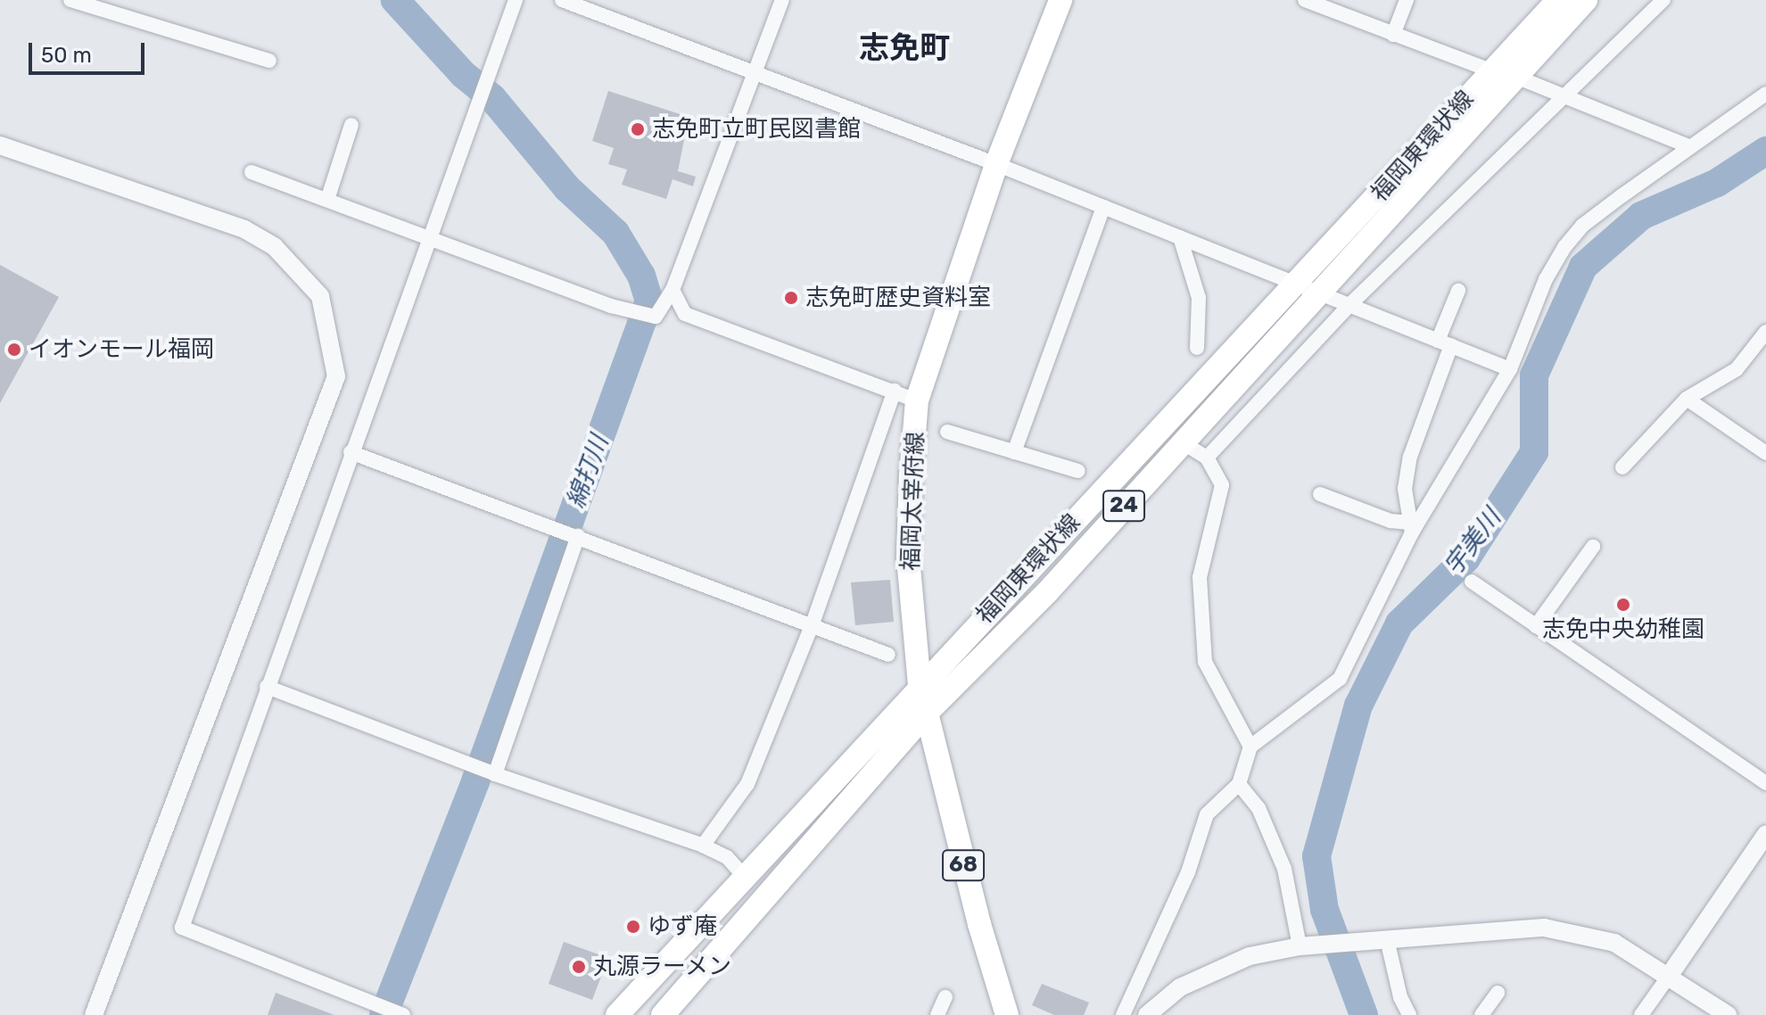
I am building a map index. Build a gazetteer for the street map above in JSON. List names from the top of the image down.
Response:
{
  "streets": {
    "main road": [
      "福岡東環状線",
      "福岡太宰府線",
      "24",
      "68"
    ]
  },
  "crossings": [
    ["福岡東環状線", "福岡太宰府線"]
  ],
  "districts": ["志免町"],
  "water": ["綿打川", "宇美川"],
  "places": [
    "志免町立町民図書館",
    "志免町歴史資料室",
    "イオンモール福岡",
    "志免中央幼稚園",
    "ゆず庵",
    "丸源ラーメン"
  ],
  "scale_bar": "50 m"
}
